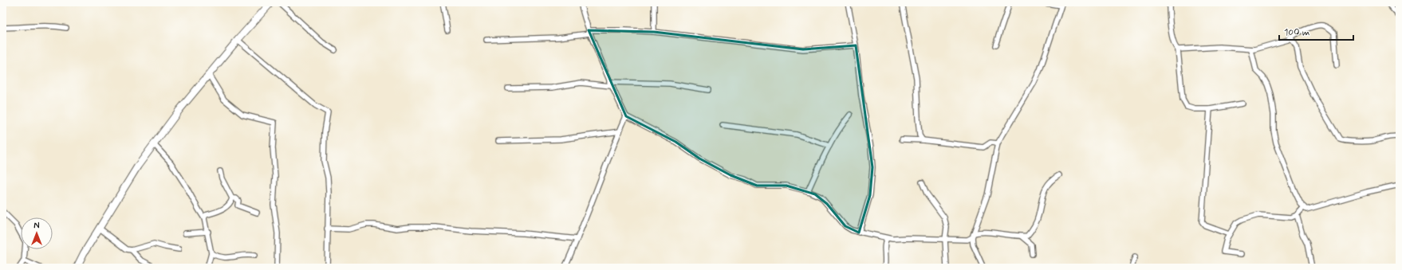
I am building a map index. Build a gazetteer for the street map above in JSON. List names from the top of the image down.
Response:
{
  "scale_bar": "100 m",
  "north": "top"
}
